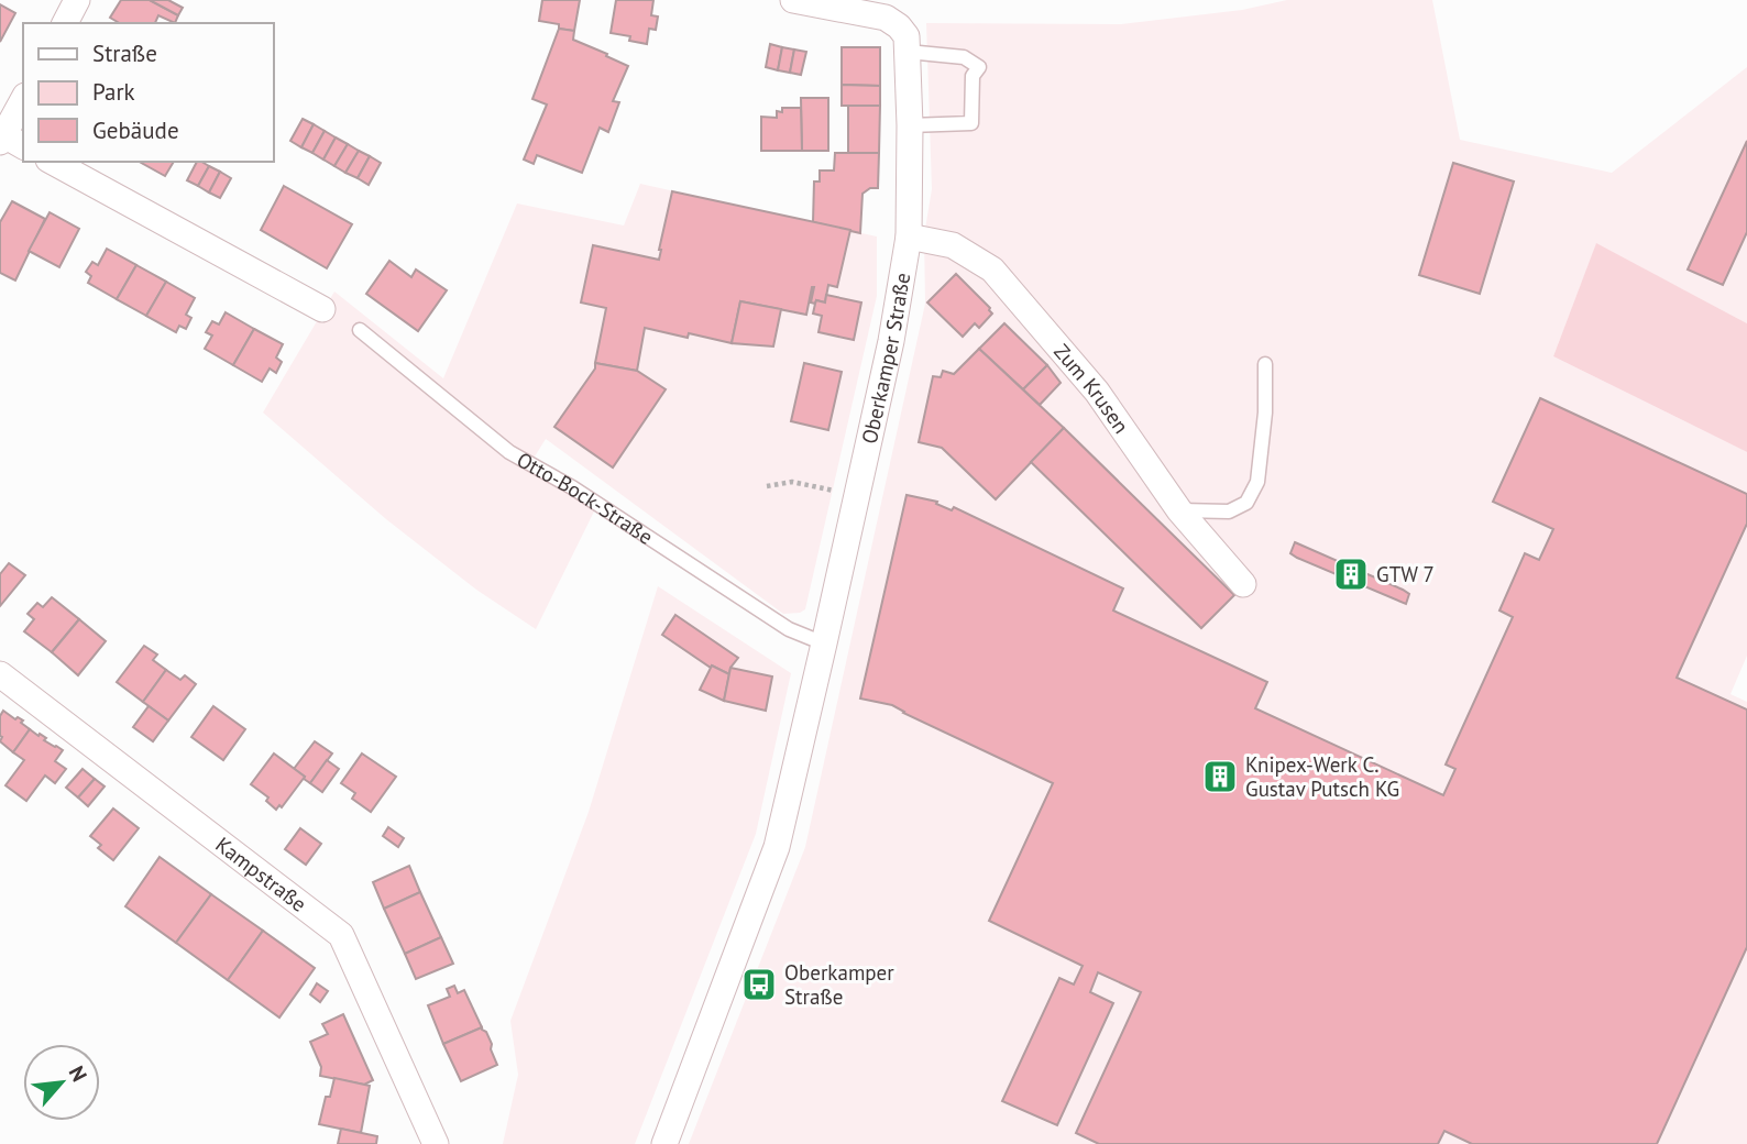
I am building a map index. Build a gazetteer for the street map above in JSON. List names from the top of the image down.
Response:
{
  "streets": {
    "street": ["Oberkamper Straße", "Zum Krusen", "Kampstraße"],
    "lane": ["Otto-Bock-Straße"]
  },
  "crossings": [
    ["Oberkamper Straße", "Zum Krusen"],
    ["Oberkamper Straße", "Otto-Bock-Straße"]
  ],
  "places": {
    "building": ["GTW 7", "Knipex-Werk C. Gustav Putsch KG"],
    "bus stop": ["Oberkamper Straße"]
  },
  "legend": ["Straße", "Park", "Gebäude"],
  "north": "top right"
}
